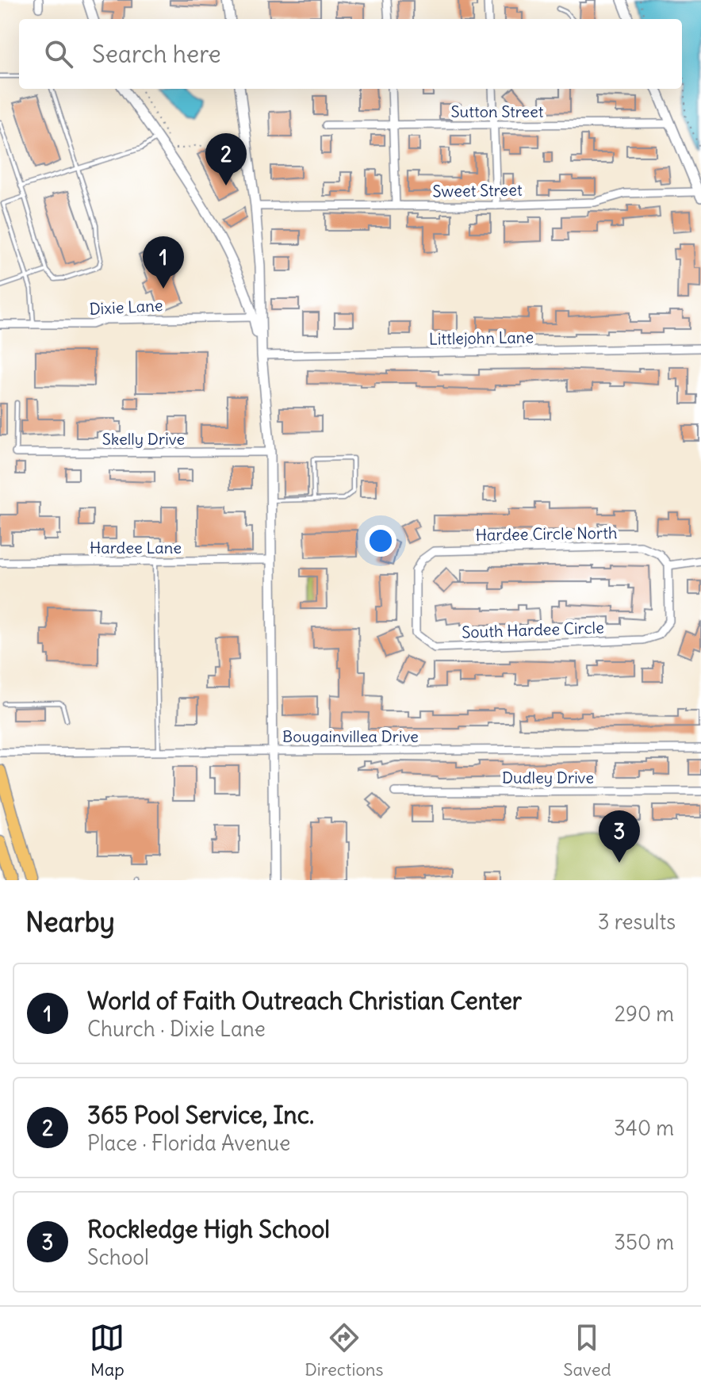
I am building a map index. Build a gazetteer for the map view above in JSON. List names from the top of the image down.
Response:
{
  "streets": {
    "street": [
      "Sutton Street",
      "Sweet Street",
      "Dixie Lane",
      "Littlejohn Lane",
      "Skelly Drive",
      "Hardee Circle North",
      "Hardee Lane",
      "South Hardee Circle",
      "Bougainvillea Drive",
      "Dudley Drive"
    ]
  },
  "crossings": [
    ["Hardee Circle North", "South Hardee Circle"]
  ],
  "page": {
    "search": "Search here",
    "pins": ["2", "1", "3"],
    "heading": ["Nearby", "3 results"],
    "list": [
      {
        "mark": "1",
        "name": "World of Faith Outreach Christian Center",
        "note": "Church · Dixie Lane",
        "value": "290 m"
      },
      {
        "mark": "2",
        "name": "365 Pool Service, Inc.",
        "note": "Place · Florida Avenue",
        "value": "340 m"
      },
      {
        "mark": "3",
        "name": "Rockledge High School",
        "note": "School",
        "value": "350 m"
      }
    ],
    "nav": ["Map", "Directions", "Saved"]
  }
}
